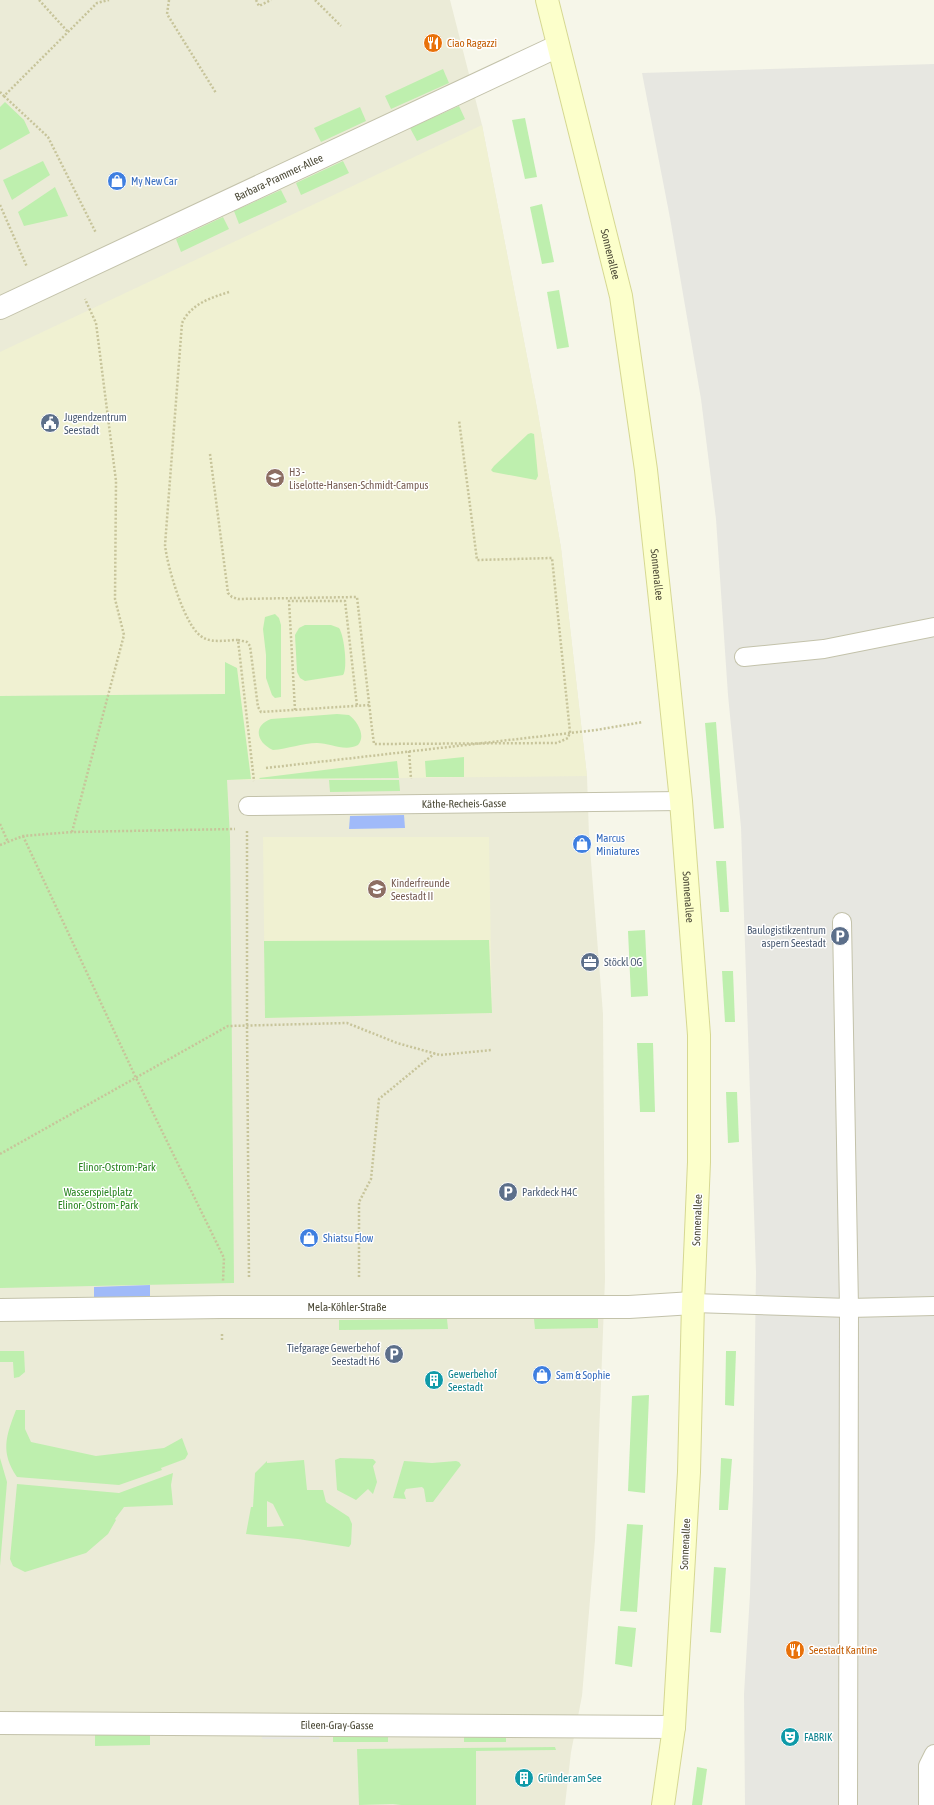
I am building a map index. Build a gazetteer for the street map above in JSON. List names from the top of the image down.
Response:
{
  "streets": {
    "street": [
      "Barbara-Prammer-Allee",
      "Sonnenallee",
      "Mela-Köhler-Straße",
      "Eileen-Gray-Gasse"
    ],
    "lane": ["Käthe-Recheis-Gasse"]
  },
  "crossings": [
    ["Barbara-Prammer-Allee", "Sonnenallee"],
    ["Sonnenallee", "Käthe-Recheis-Gasse"],
    ["Sonnenallee", "Mela-Köhler-Straße"],
    ["Sonnenallee", "Eileen-Gray-Gasse"]
  ],
  "parks": ["Elinor-Ostrom-Park", "Wasserspielplatz Elinor- Ostrom- Park"],
  "places": {
    "restaurant": ["Ciao Ragazzi", "Seestadt Kantine"],
    "shop": [
      "My New Car",
      "Marcus Miniatures",
      "Shiatsu Flow",
      "Sam & Sophie"
    ],
    "public building": ["Jugendzentrum Seestadt"],
    "school or university": ["H3 - Liselotte-Hansen-Schmidt-Campus", "Kinderfreunde Seestadt II"],
    "parking": ["Baulogistikzentrum aspern Seestadt", "Parkdeck H4C", "Tiefgarage Gewerbehof Seestadt H6"],
    "office": ["Stöckl OG"],
    "building": ["Gewerbehof Seestadt", "Gründer am See"],
    "theatre": ["FABRIK"]
  }
}
